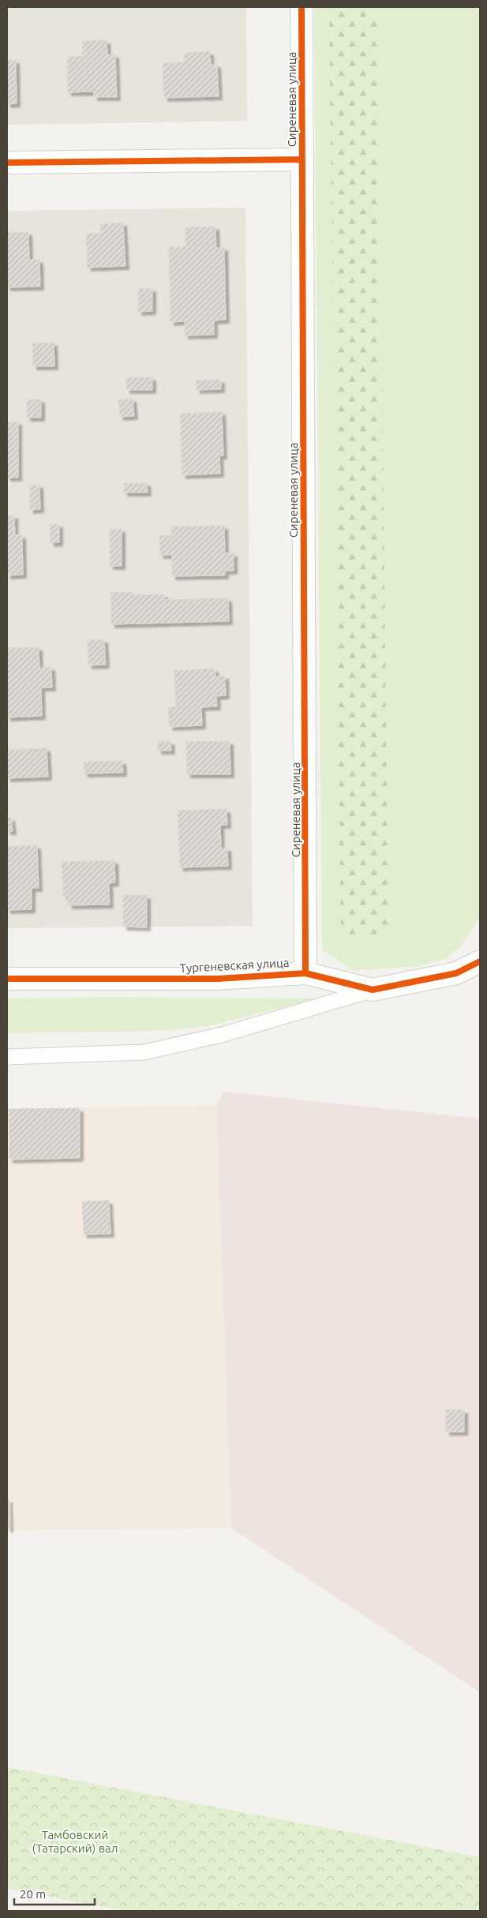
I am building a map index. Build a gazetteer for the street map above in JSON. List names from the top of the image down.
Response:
{
  "streets": {
    "street": ["Сиреневая улица", "Тургеневская улица"]
  },
  "crossings": [
    ["Сиреневая улица", "Тургеневская улица"]
  ],
  "parks": ["Тамбовский (Татарский) вал"],
  "scale_bar": "20 m"
}
